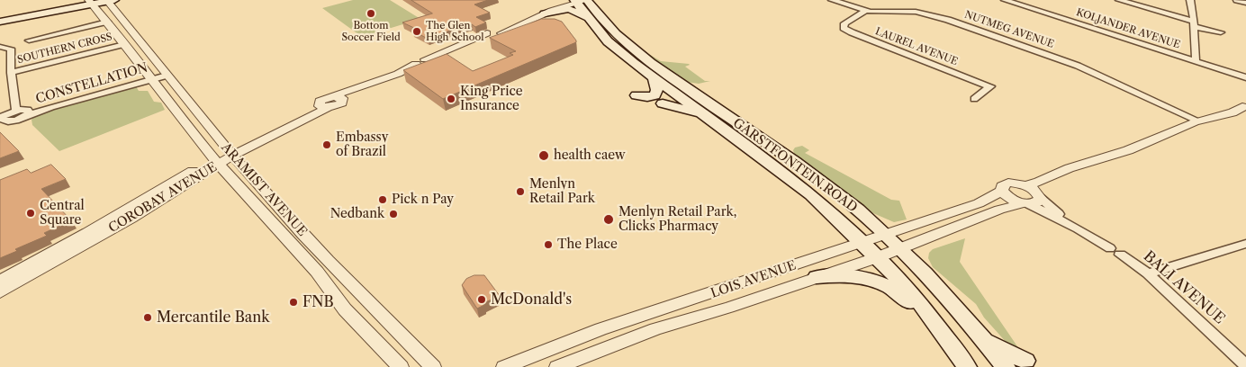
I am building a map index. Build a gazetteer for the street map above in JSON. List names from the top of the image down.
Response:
{
  "streets": {
    "main road": ["GARSTFONTEIN ROAD"],
    "street": [
      "KOLJANDER AVENUE",
      "NUTMEG AVENUE",
      "LAUREL AVENUE",
      "SOUTHERN CROSS",
      "CONSTELLATION",
      "ARAMIST AVENUE",
      "COROBAY AVENUE",
      "LOIS AVENUE",
      "BALI AVENUE"
    ]
  },
  "crossings": [
    ["NUTMEG AVENUE", "LAUREL AVENUE"],
    ["NUTMEG AVENUE", "LOIS AVENUE"],
    ["SOUTHERN CROSS", "ARAMIST AVENUE"],
    ["CONSTELLATION", "ARAMIST AVENUE"],
    ["GARSTFONTEIN ROAD", "COROBAY AVENUE"],
    ["GARSTFONTEIN ROAD", "LOIS AVENUE"],
    ["ARAMIST AVENUE", "COROBAY AVENUE"],
    ["LOIS AVENUE", "BALI AVENUE"]
  ],
  "places": [
    "Bottom Soccer Field",
    "The Glen High School",
    "King Price Insurance",
    "Embassy of Brazil",
    "health caew",
    "Menlyn Retail Park",
    "Pick n Pay",
    "Central Square",
    "Nedbank",
    "Menlyn Retail Park, Clicks Pharmacy",
    "The Place",
    "McDonald's",
    "FNB",
    "Mercantile Bank"
  ]
}
